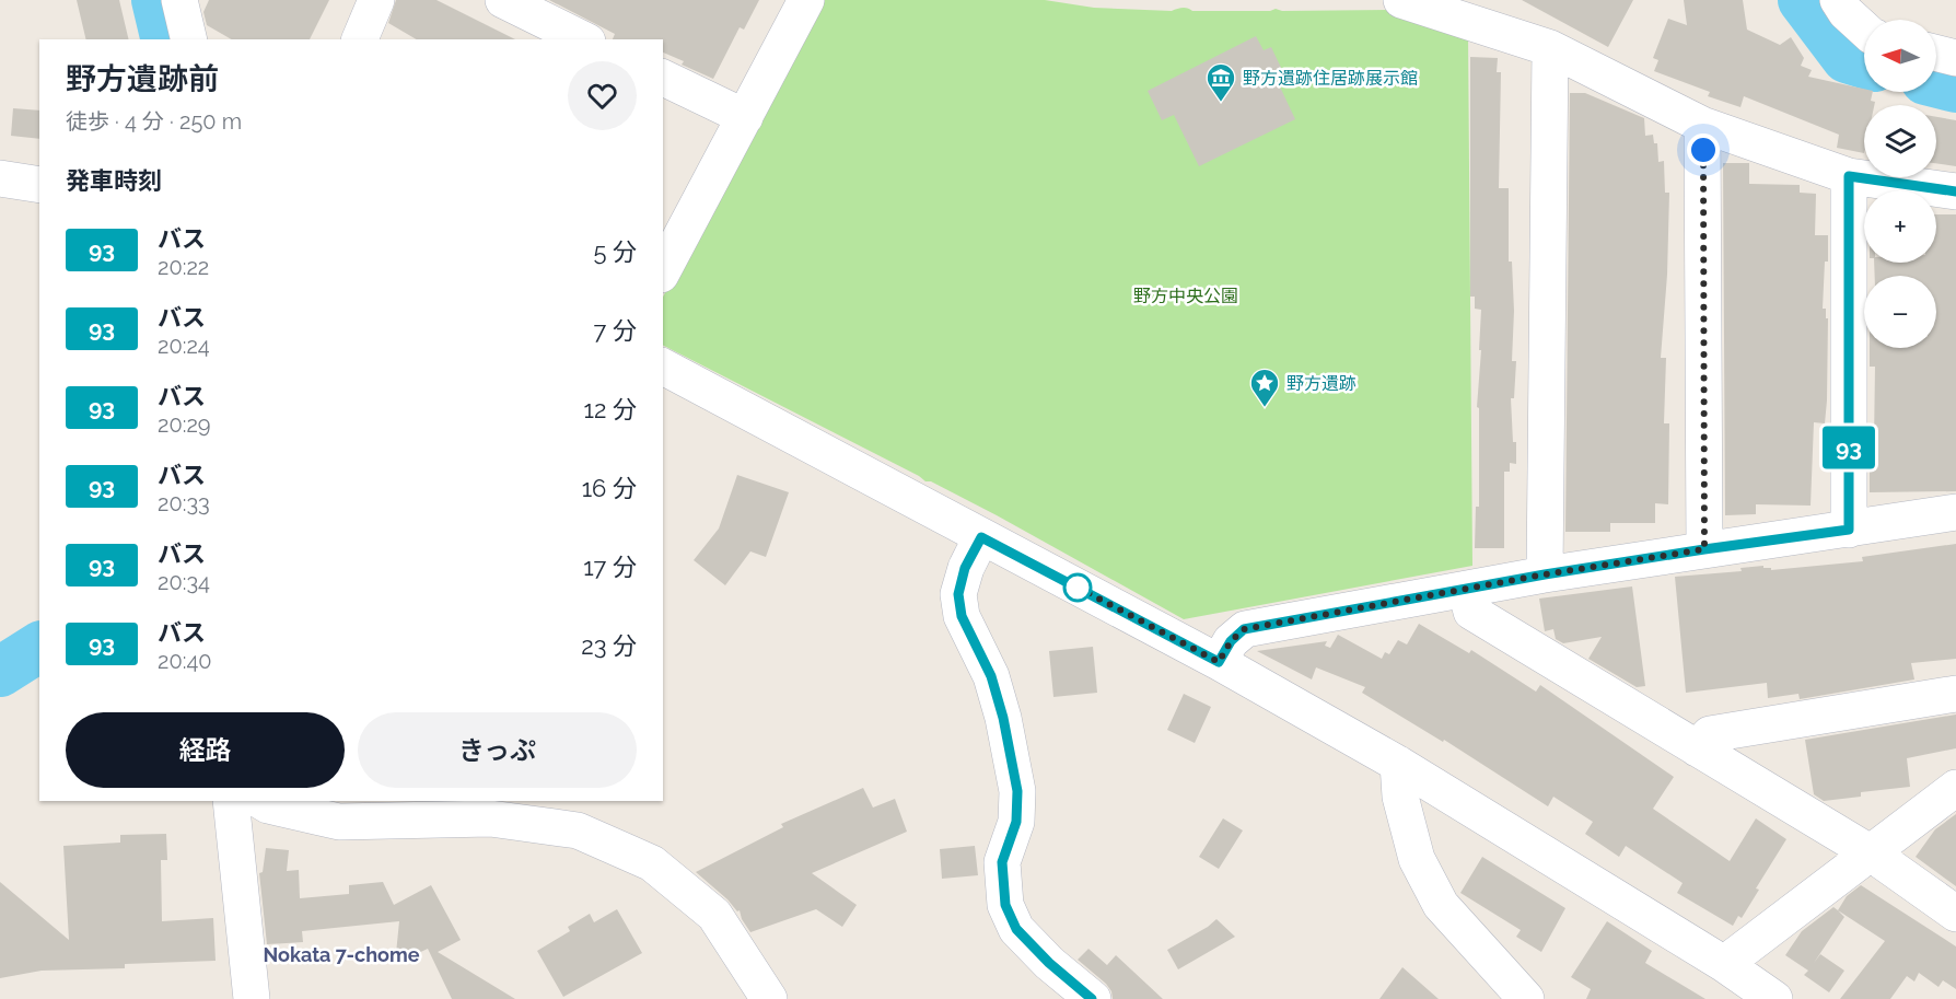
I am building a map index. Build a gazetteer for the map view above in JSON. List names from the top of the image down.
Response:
{
  "districts": ["Nokata 7-chome"],
  "parks": ["野方中央公園"],
  "places": {
    "museum": ["野方遺跡住居跡展示館"],
    "place": ["野方遺跡"]
  },
  "lines": ["bus line 93"],
  "north": "left",
  "page": {
    "on_map": "93",
    "map_buttons": ["+", "−"],
    "heading": [
      ["野方遺跡前", "徒歩 · 4 分 · 250 m"],
      "発車時刻"
    ],
    "list": [
      {
        "mark": "93",
        "name": "バス",
        "note": "20:22",
        "value": "5 分"
      },
      {
        "mark": "93",
        "name": "バス",
        "note": "20:24",
        "value": "7 分"
      },
      {
        "mark": "93",
        "name": "バス",
        "note": "20:29",
        "value": "12 分"
      },
      {
        "mark": "93",
        "name": "バス",
        "note": "20:33",
        "value": "16 分"
      },
      {
        "mark": "93",
        "name": "バス",
        "note": "20:34",
        "value": "17 分"
      },
      {
        "mark": "93",
        "name": "バス",
        "note": "20:40",
        "value": "23 分"
      }
    ],
    "buttons": ["経路", "きっぷ"]
  }
}
